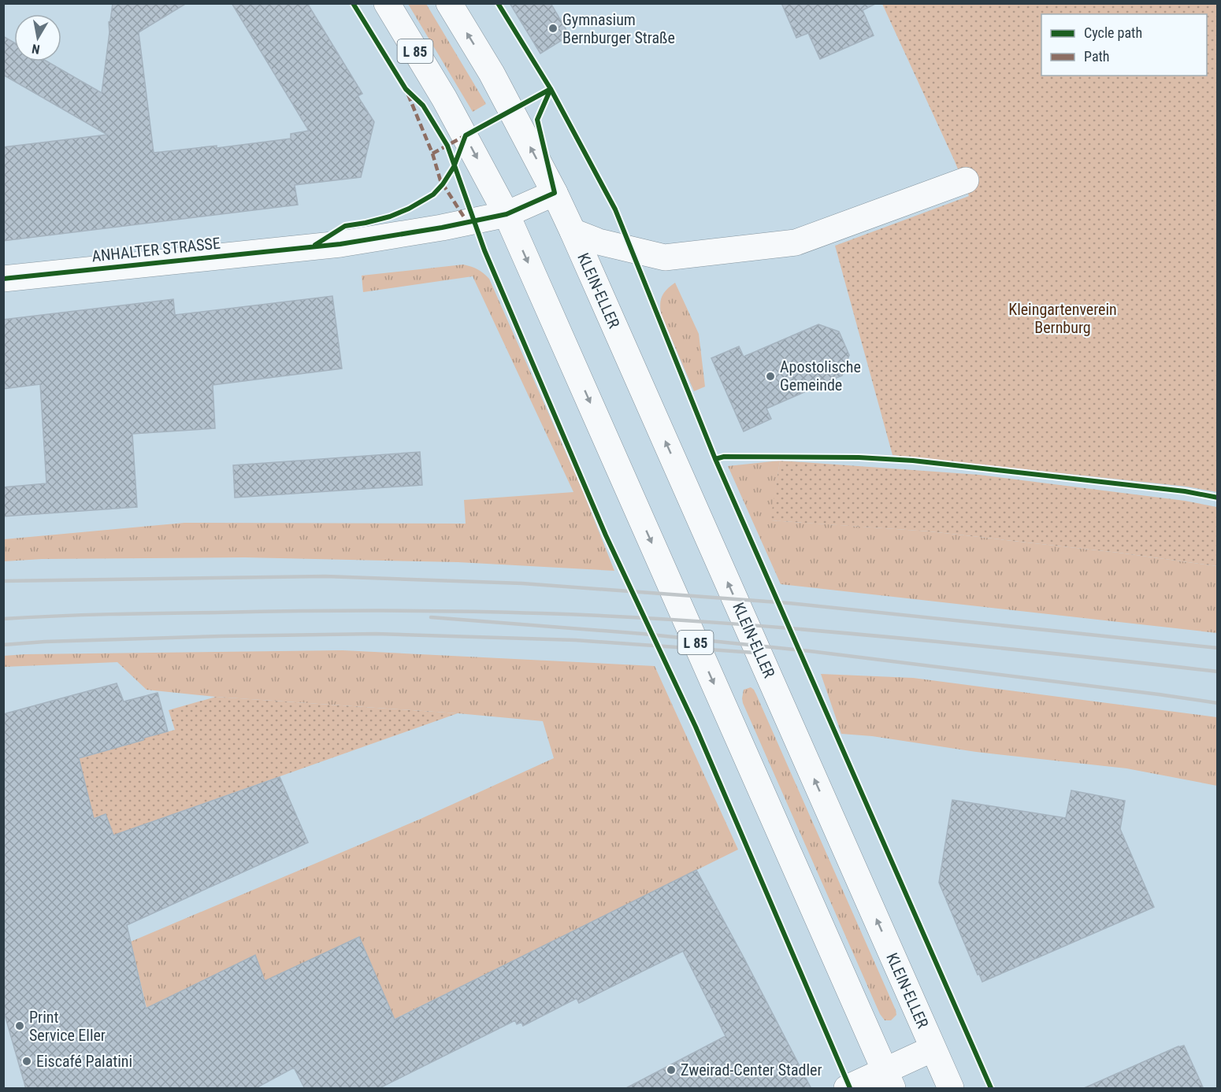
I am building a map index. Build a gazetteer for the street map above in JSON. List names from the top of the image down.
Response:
{
  "streets": {
    "main road": ["L 85", "ANHALTER STRASSE", "KLEIN-ELLER"]
  },
  "crossings": [
    ["L 85", "ANHALTER STRASSE"],
    ["ANHALTER STRASSE", "KLEIN-ELLER"]
  ],
  "parks": ["Kleingartenverein Bernburg"],
  "places": [
    "Gymnasium Bernburger Straße",
    "Apostolische Gemeinde",
    "Print Service Eller",
    "Eiscafé Palatini",
    "Zweirad-Center Stadler"
  ],
  "legend": ["Cycle path", "Path"],
  "north": "bottom"
}
